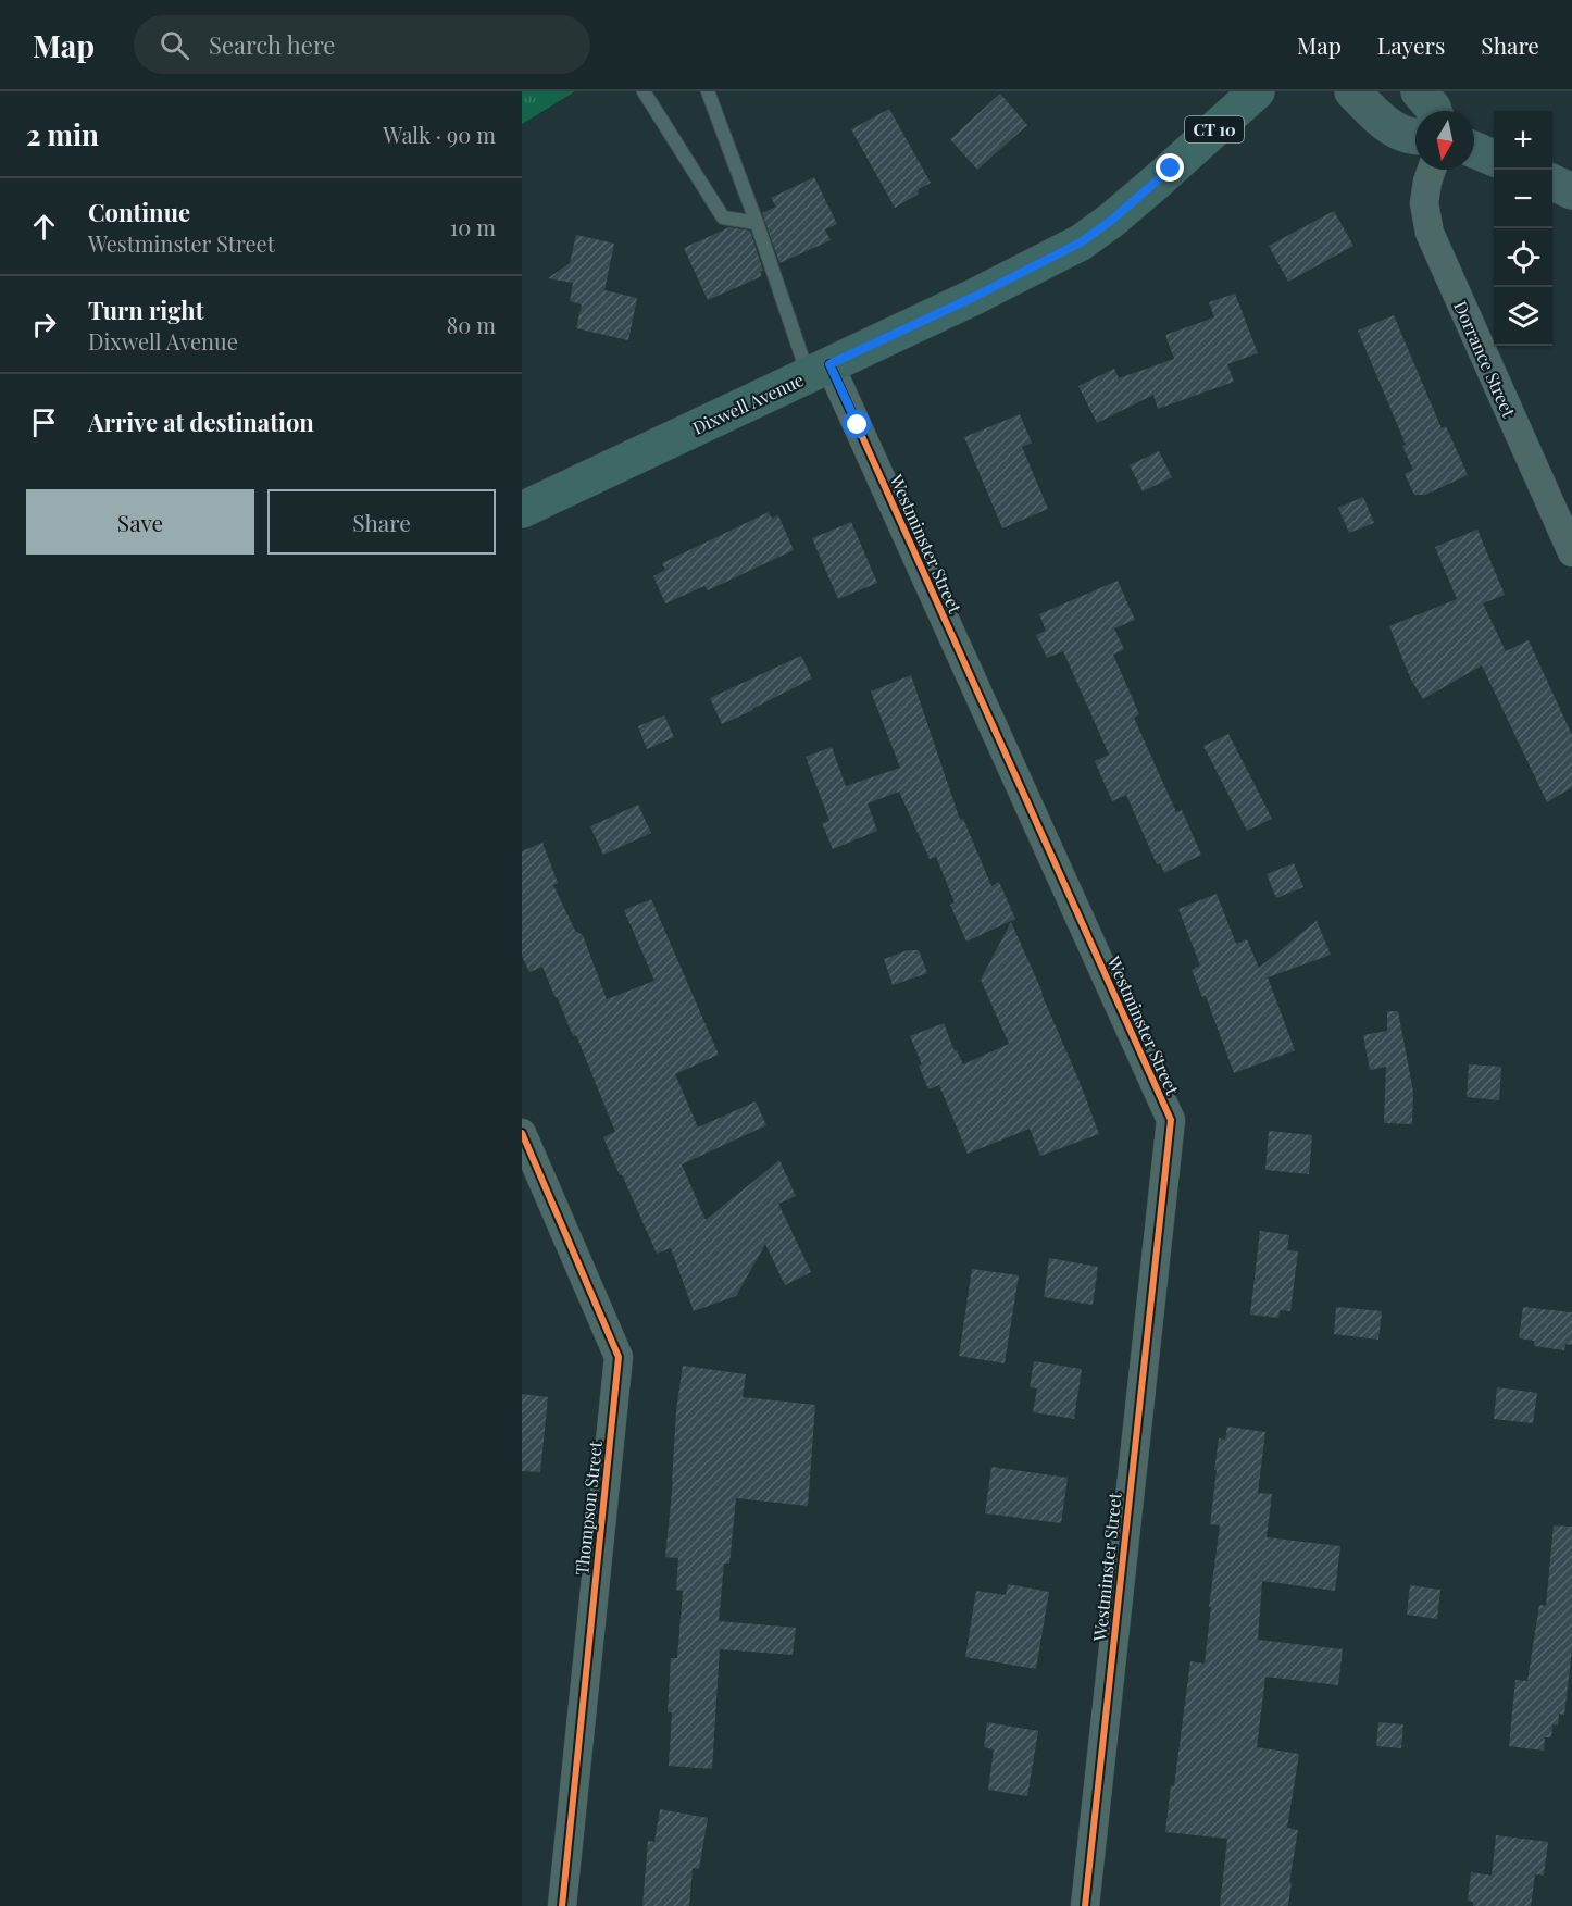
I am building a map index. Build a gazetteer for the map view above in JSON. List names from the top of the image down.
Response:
{
  "streets": {
    "main road": ["CT 10", "Dixwell Avenue"],
    "street": ["Dorrance Street", "Westminster Street", "Thompson Street"]
  },
  "crossings": [
    ["Dixwell Avenue", "Westminster Street"]
  ],
  "north": "bottom",
  "page": {
    "header": "Map",
    "search": "Search here",
    "nav": ["Map", "Layers", "Share"],
    "heading": ["2 min", "Walk · 90 m"],
    "map_buttons": ["+", "−"],
    "list": [
      ["Continue", "Westminster Street", "10 m"],
      ["Turn right", "Dixwell Avenue", "80 m"],
      "Arrive at destination"
    ],
    "buttons": ["Save", "Share"]
  }
}
